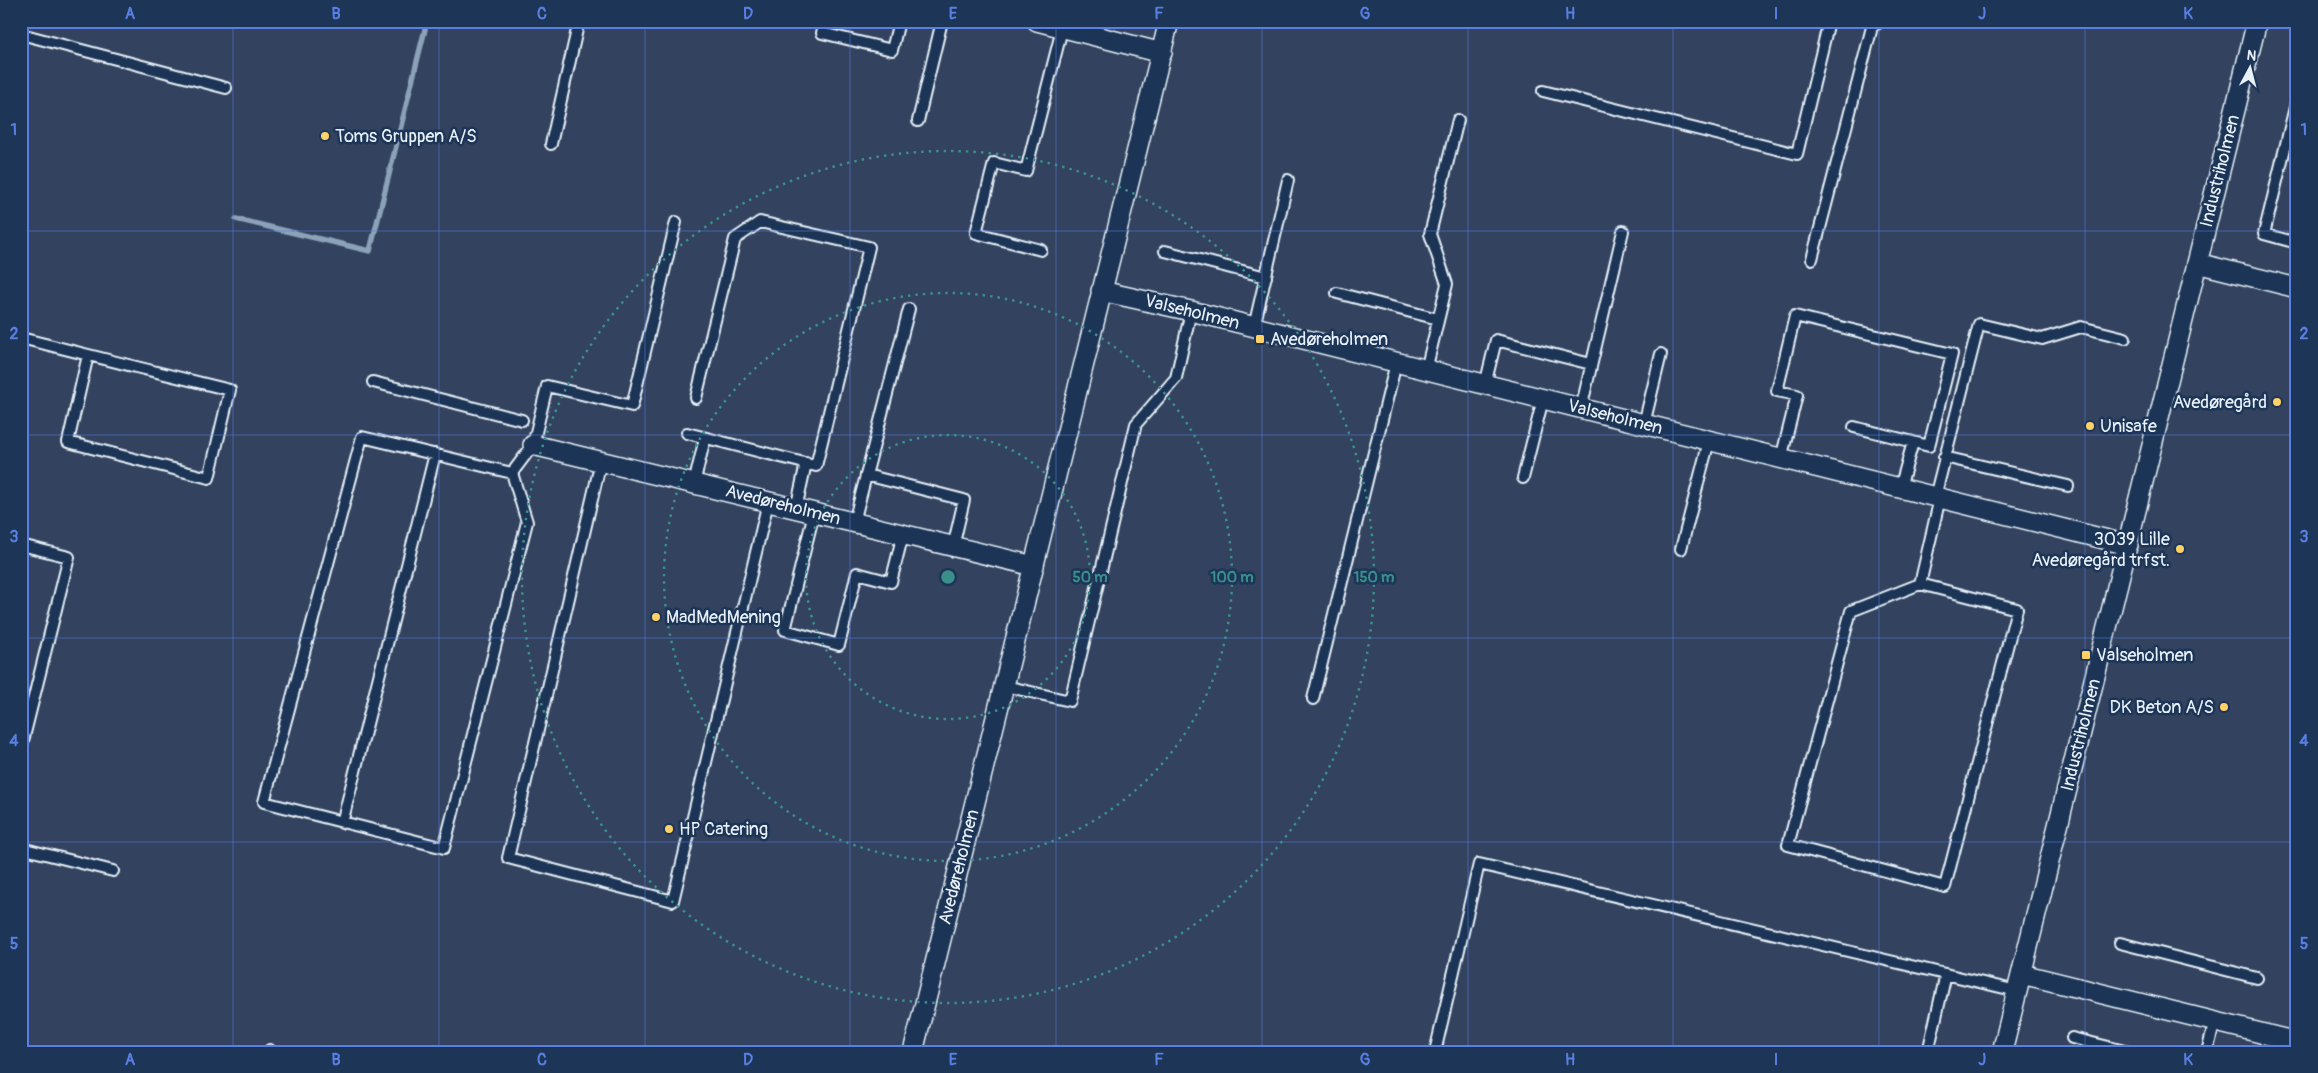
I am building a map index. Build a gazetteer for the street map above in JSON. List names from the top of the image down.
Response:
{
  "streets": {
    "street": ["Industriholmen", "Valseholmen", "Avedøreholmen"]
  },
  "crossings": [
    ["Industriholmen", "Valseholmen"],
    ["Valseholmen", "Avedøreholmen"]
  ],
  "places": {
    "other": [
      "Toms Gruppen A/S",
      "Avedøregård",
      "Unisafe",
      "3039 Lille Avedøregård trfst.",
      "MadMedMening",
      "DK Beton A/S",
      "HP Catering"
    ],
    "transit": ["Avedøreholmen", "Valseholmen"]
  },
  "north": "top",
  "grid": {
    "columns": [
      "A",
      "B",
      "C",
      "D",
      "E",
      "F",
      "G",
      "H",
      "I",
      "J",
      "K"
    ],
    "rows": [
      "1",
      "2",
      "3",
      "4",
      "5"
    ]
  },
  "rings": ["50 m", "100 m", "150 m"]
}
